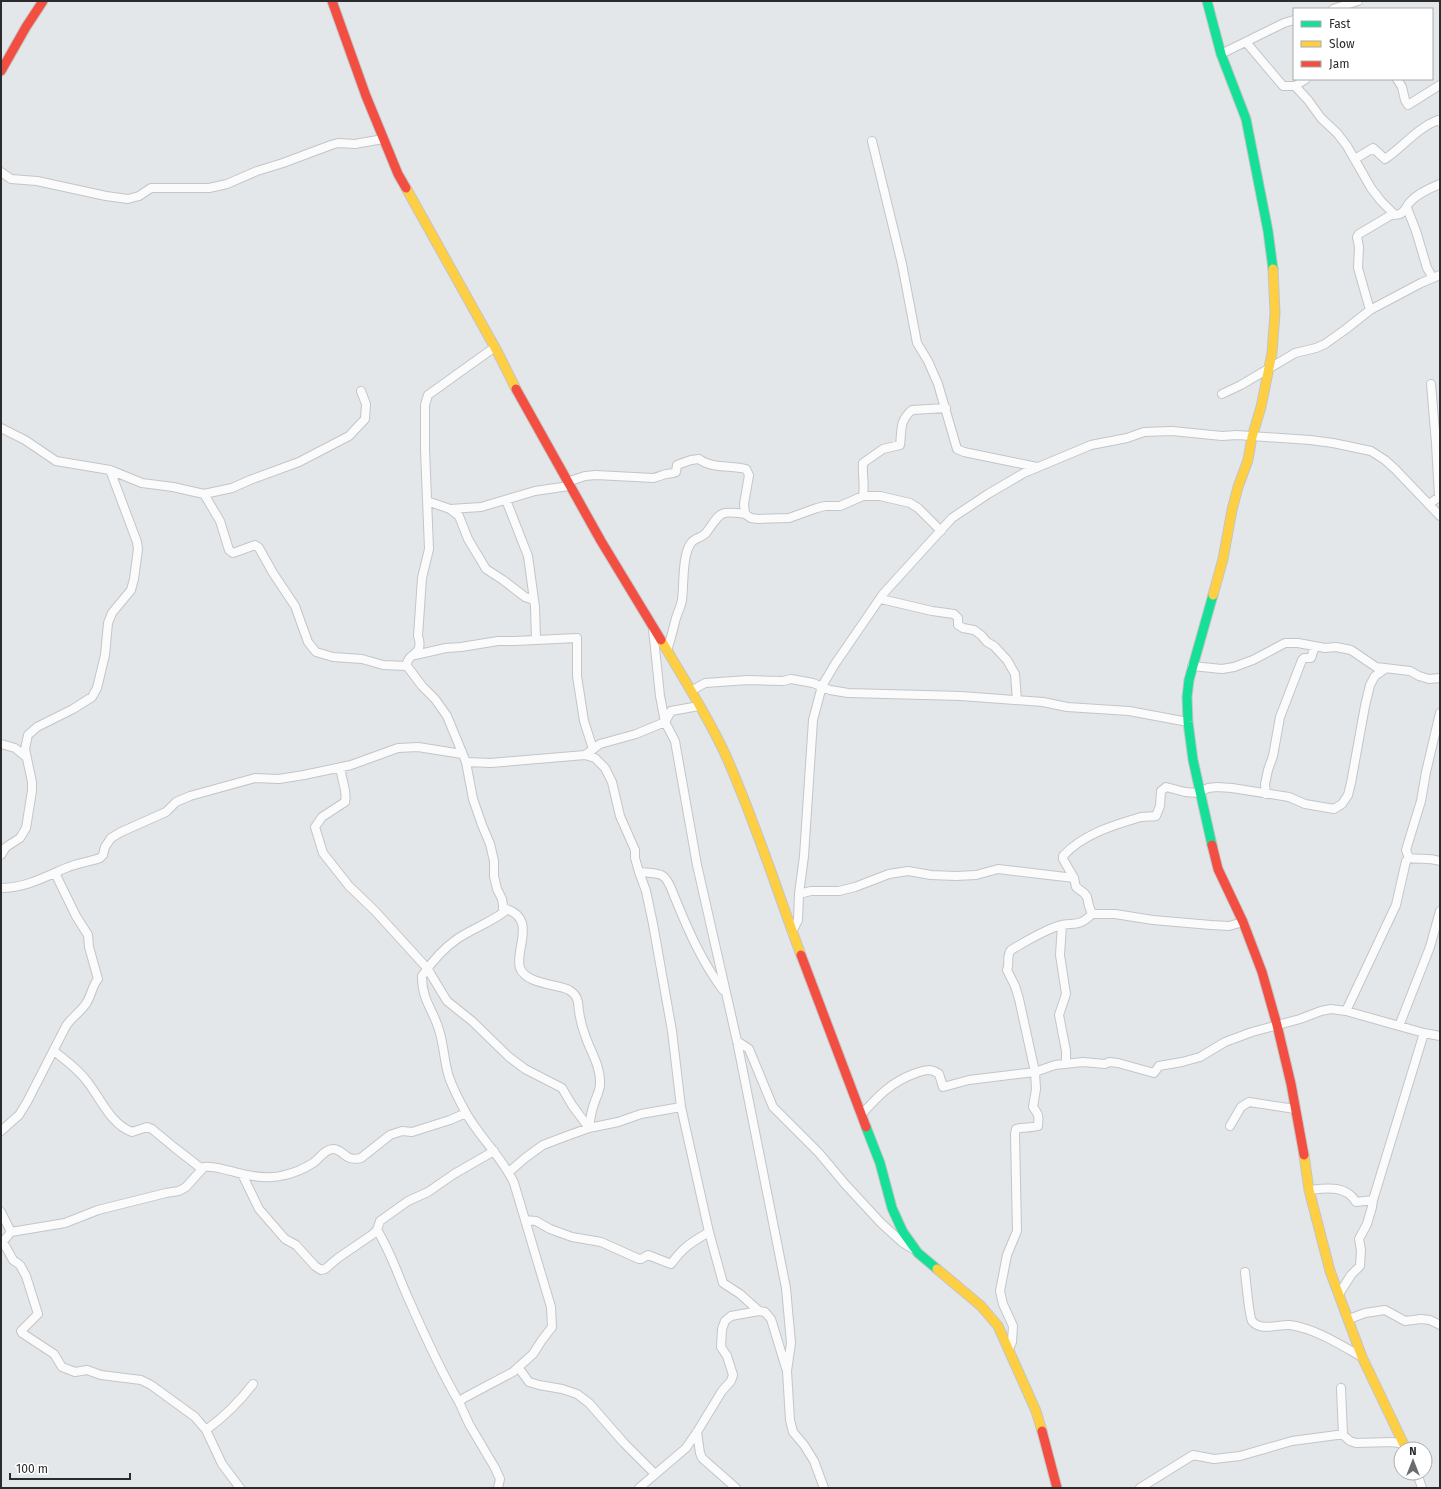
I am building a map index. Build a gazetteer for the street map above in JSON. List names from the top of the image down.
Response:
{
  "legend": ["Fast", "Slow", "Jam"],
  "scale_bar": "100 m",
  "north": "top"
}
